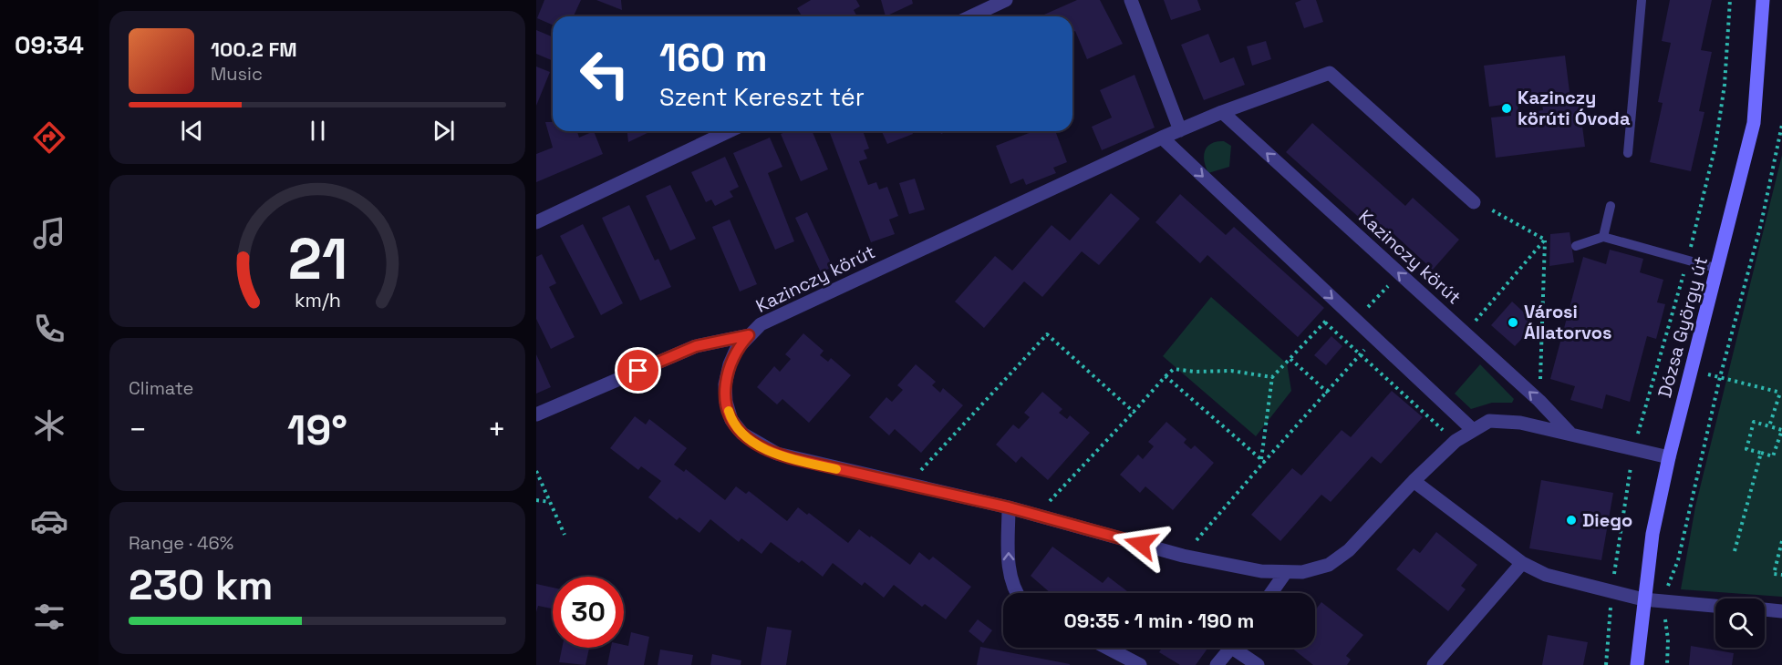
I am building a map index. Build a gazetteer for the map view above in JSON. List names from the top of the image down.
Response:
{
  "streets": {
    "main road": ["Dózsa György út"],
    "street": ["Kazinczy körút"]
  },
  "crossings": [
    ["Kazinczy körút", "Dózsa György út"]
  ],
  "places": ["Kazinczy körúti Óvoda", "Városi Állatorvos", "Diego"],
  "page": {
    "tabs": "09:34",
    "turn": ["160 m", "Szent Kereszt tér"],
    "song": ["100.2 FM", "Music"],
    "tile": [
      "Climate",
      ["Range · 46%", "230 km"]
    ],
    "heat": ["−", "19°", "+"],
    "limit": "30",
    "trip": "09:35 · 1 min · 190 m",
    "gauge": ["21", "km/h"]
  }
}
